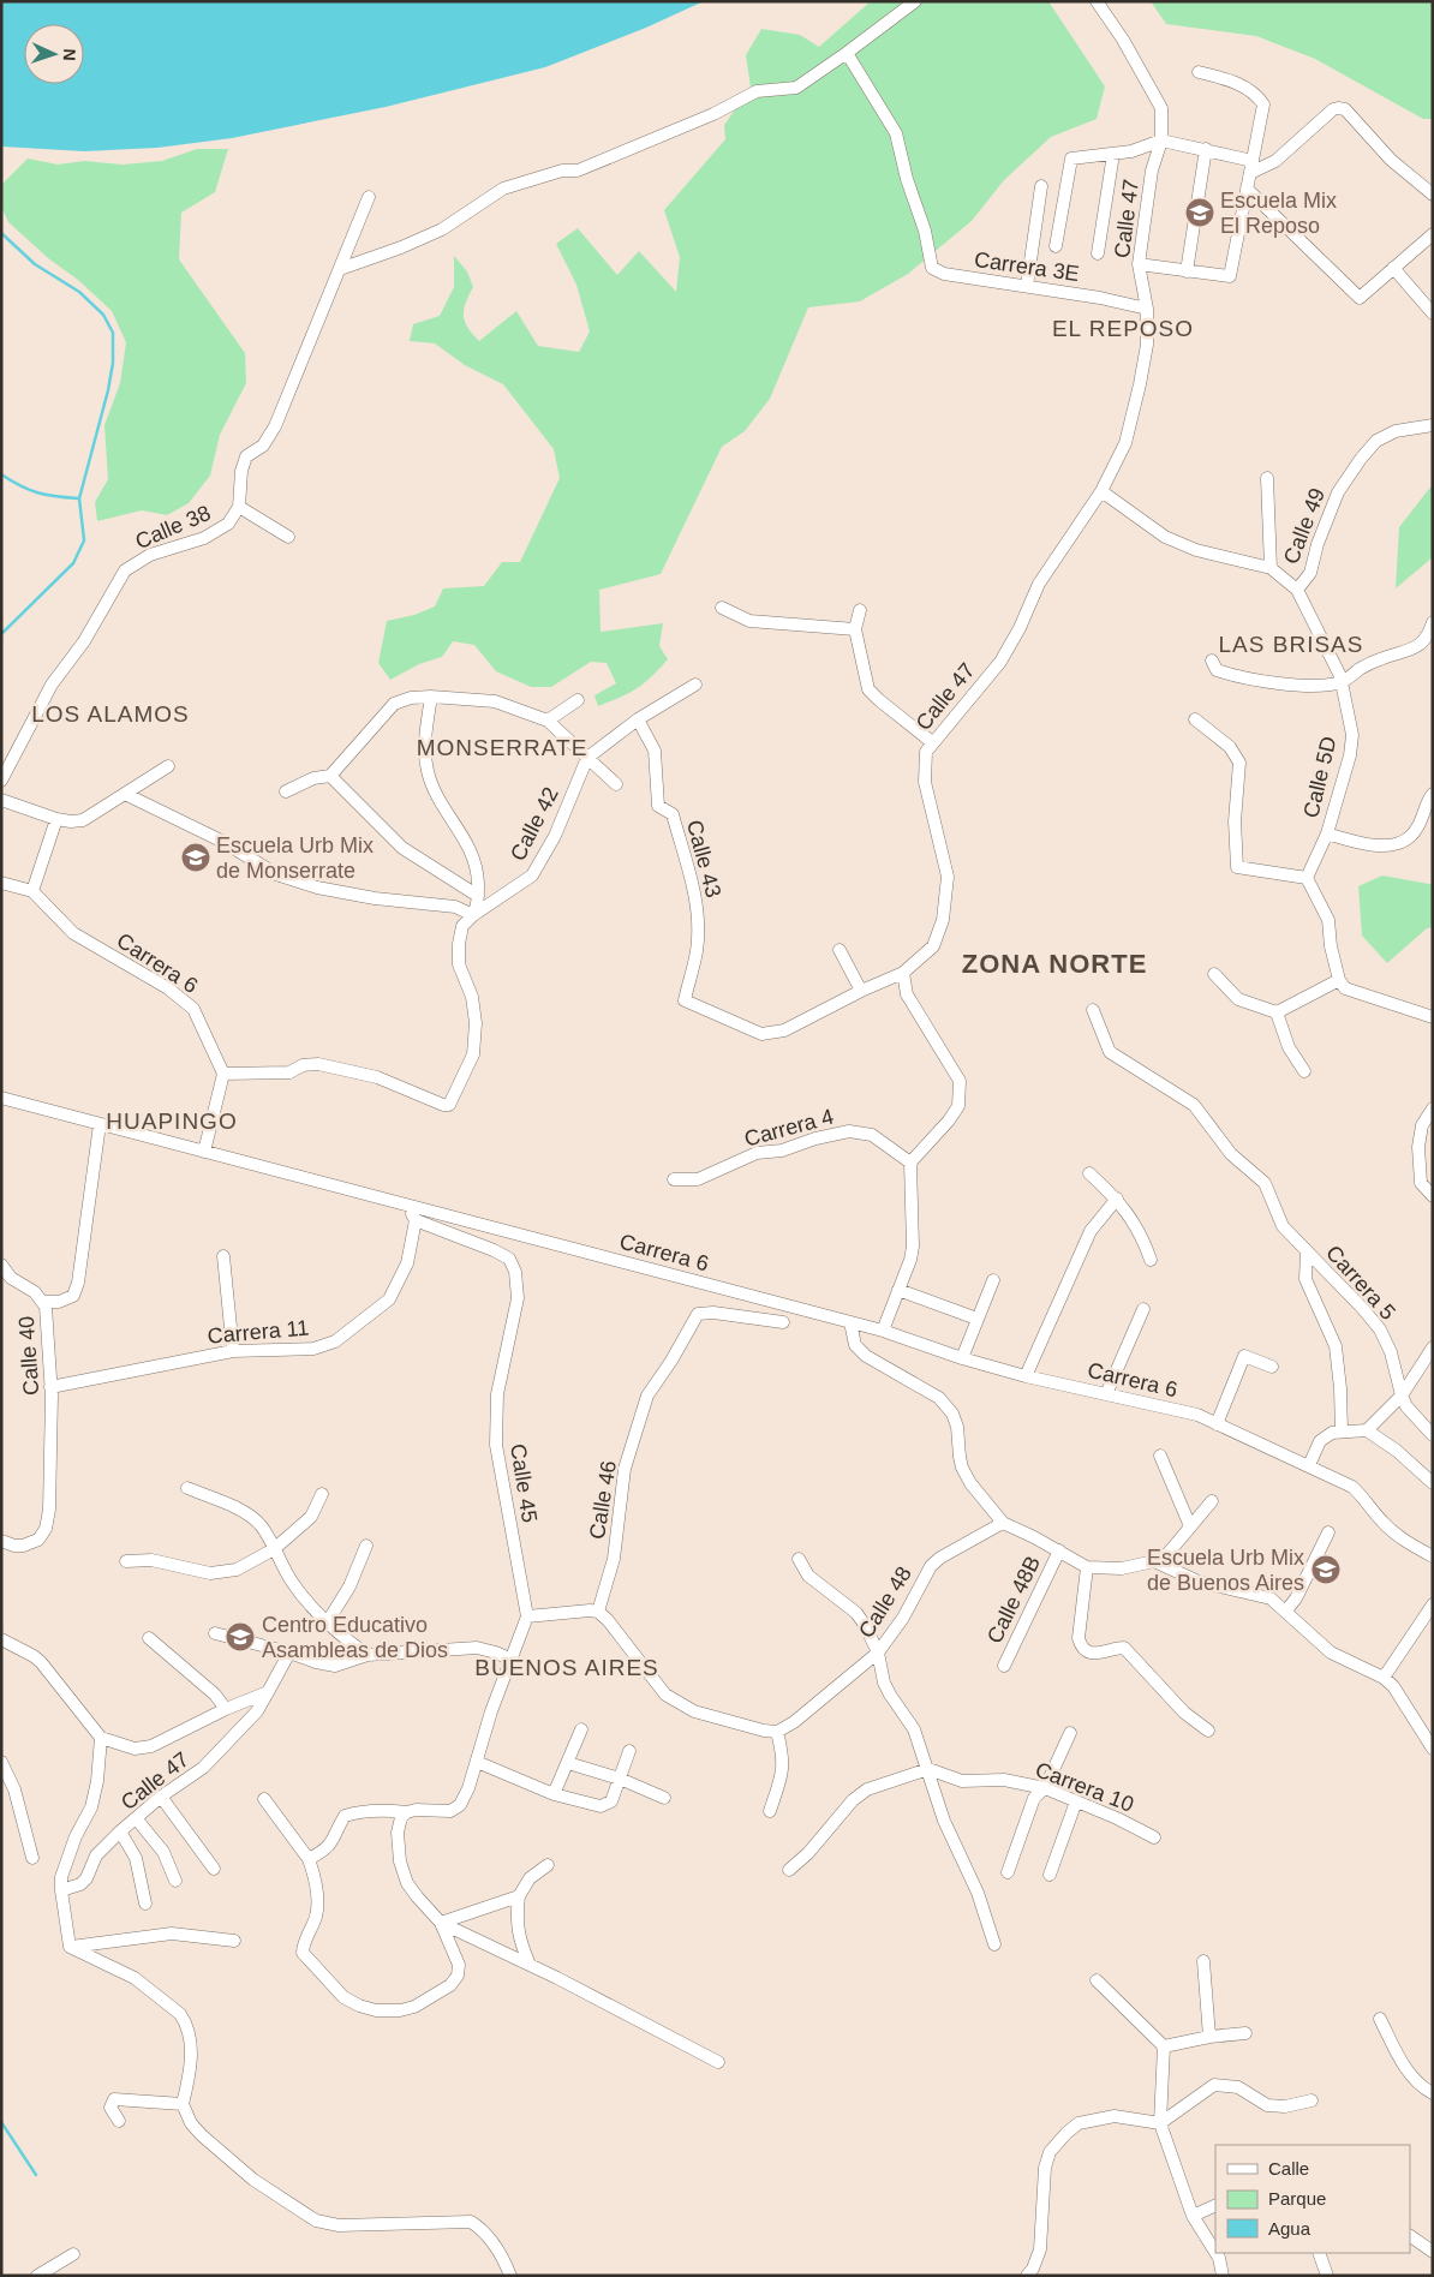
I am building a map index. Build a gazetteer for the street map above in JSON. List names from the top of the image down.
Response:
{
  "streets": {
    "street": [
      "Calle 47",
      "Carrera 3E",
      "Calle 49",
      "Calle 38",
      "Calle 5D",
      "Calle 42",
      "Calle 43",
      "Carrera 6",
      "Carrera 4",
      "Carrera 5",
      "Carrera 11",
      "Calle 40",
      "Calle 45",
      "Calle 46",
      "Calle 48B",
      "Calle 48",
      "Carrera 10"
    ]
  },
  "crossings": [
    ["Calle 47", "Carrera 3E"],
    ["Calle 47", "Calle 43"],
    ["Calle 49", "Calle 5D"],
    ["Calle 42", "Carrera 6"],
    ["Carrera 6", "Calle 40"],
    ["Carrera 11", "Calle 40"],
    ["Carrera 11", "Calle 45"]
  ],
  "districts": [
    "EL REPOSO",
    "LAS BRISAS",
    "LOS ALAMOS",
    "MONSERRATE",
    "ZONA NORTE",
    "HUAPINGO",
    "BUENOS AIRES"
  ],
  "places": {
    "school or university": [
      "Escuela Mix El Reposo",
      "Escuela Urb Mix de Monserrate",
      "Escuela Urb Mix de Buenos Aires",
      "Centro Educativo Asambleas de Dios"
    ]
  },
  "legend": ["Calle", "Parque", "Agua"],
  "north": "right"
}
